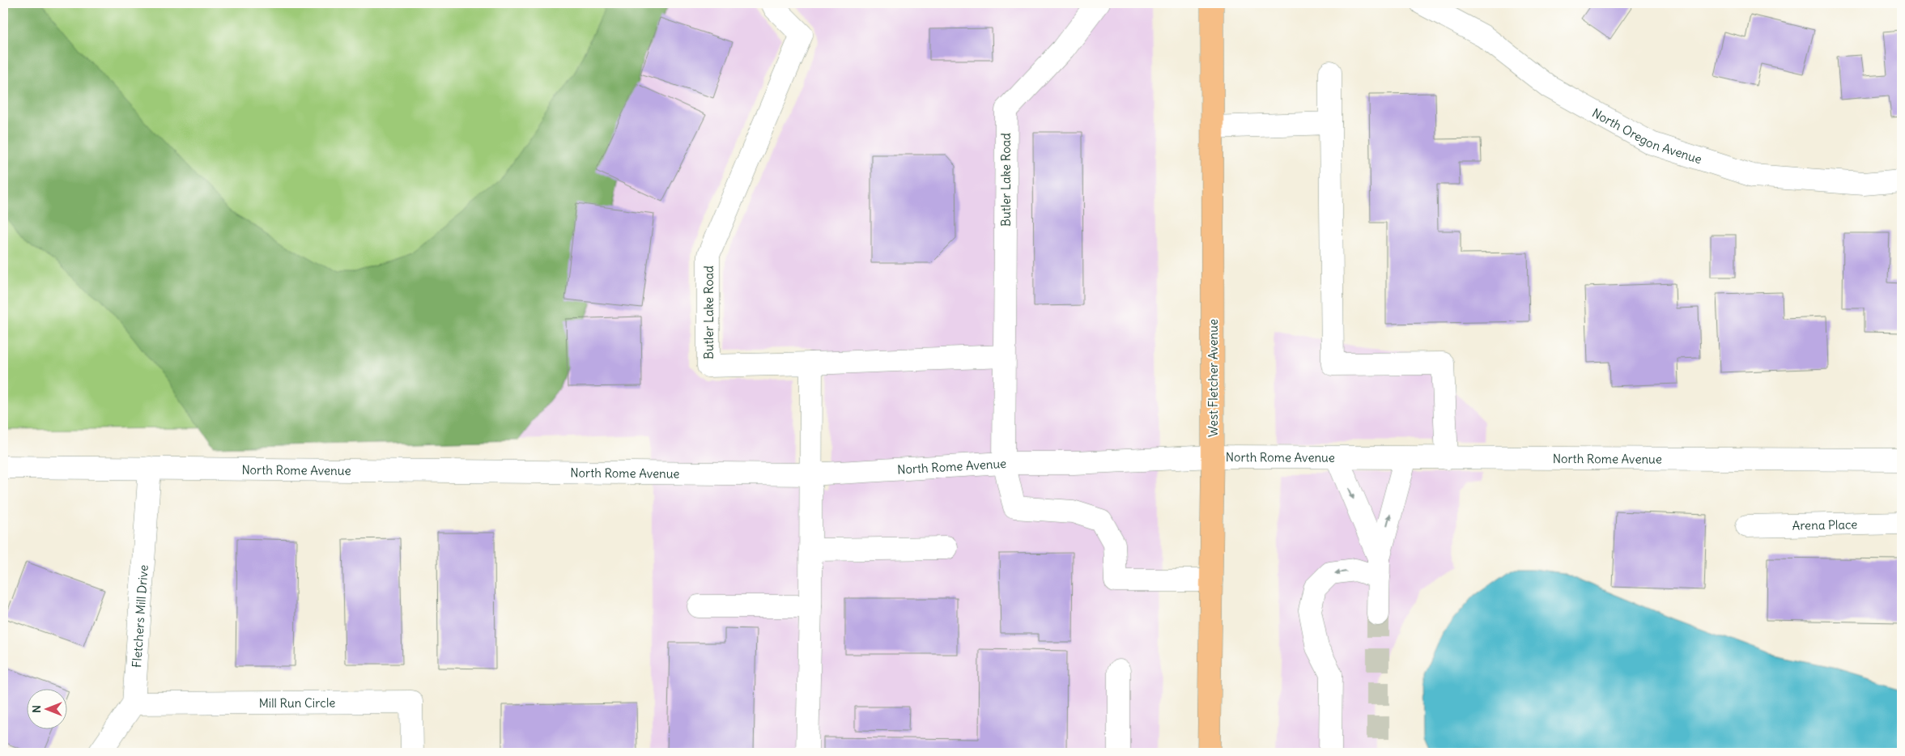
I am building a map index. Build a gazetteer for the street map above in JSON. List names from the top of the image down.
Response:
{
  "streets": {
    "main road": ["West Fletcher Avenue"],
    "street": [
      "North Oregon Avenue",
      "Butler Lake Road",
      "North Rome Avenue",
      "Arena Place",
      "Fletchers Mill Drive",
      "Mill Run Circle"
    ]
  },
  "crossings": [
    ["Butler Lake Road", "West Fletcher Avenue"],
    ["Butler Lake Road", "North Rome Avenue"],
    ["West Fletcher Avenue", "North Rome Avenue"],
    ["North Rome Avenue", "Fletchers Mill Drive"],
    ["Fletchers Mill Drive", "Mill Run Circle"]
  ],
  "north": "left"
}
